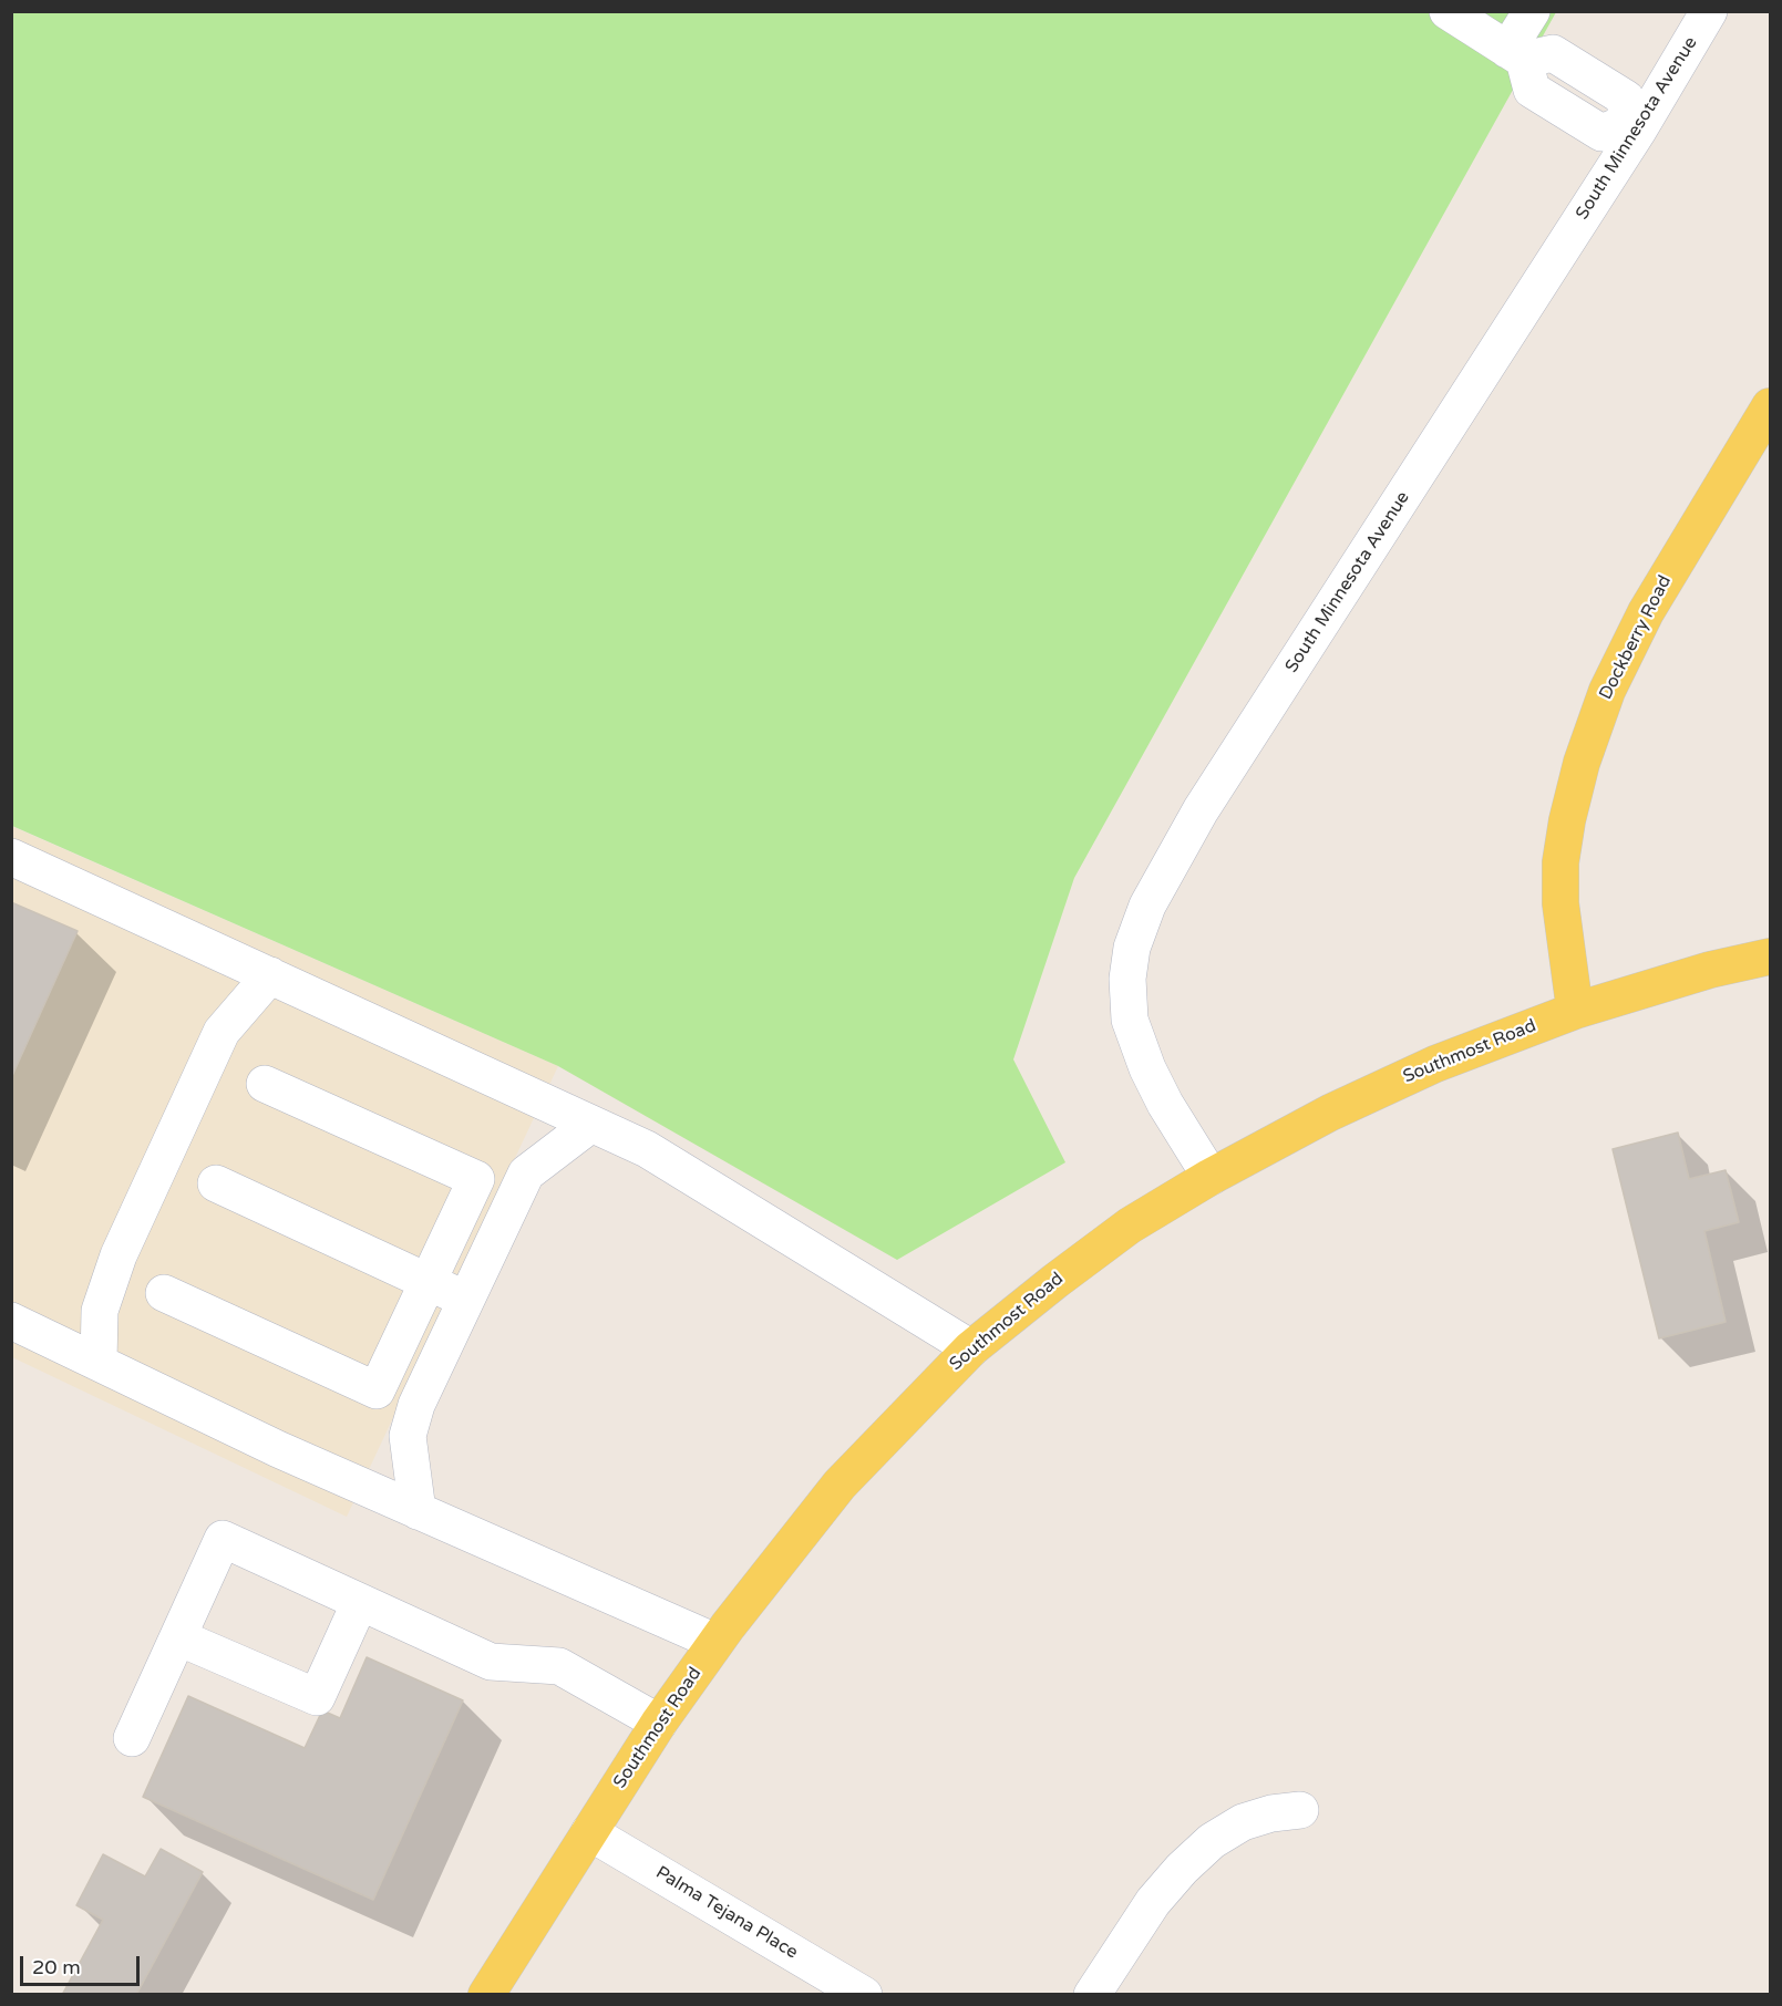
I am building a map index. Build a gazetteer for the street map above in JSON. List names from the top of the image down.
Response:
{
  "streets": {
    "main road": ["Dockberry Road", "Southmost Road"],
    "street": ["South Minnesota Avenue", "Palma Tejana Place"]
  },
  "crossings": [
    ["South Minnesota Avenue", "Southmost Road"],
    ["Dockberry Road", "Southmost Road"],
    ["Southmost Road", "Palma Tejana Place"]
  ],
  "scale_bar": "20 m"
}
